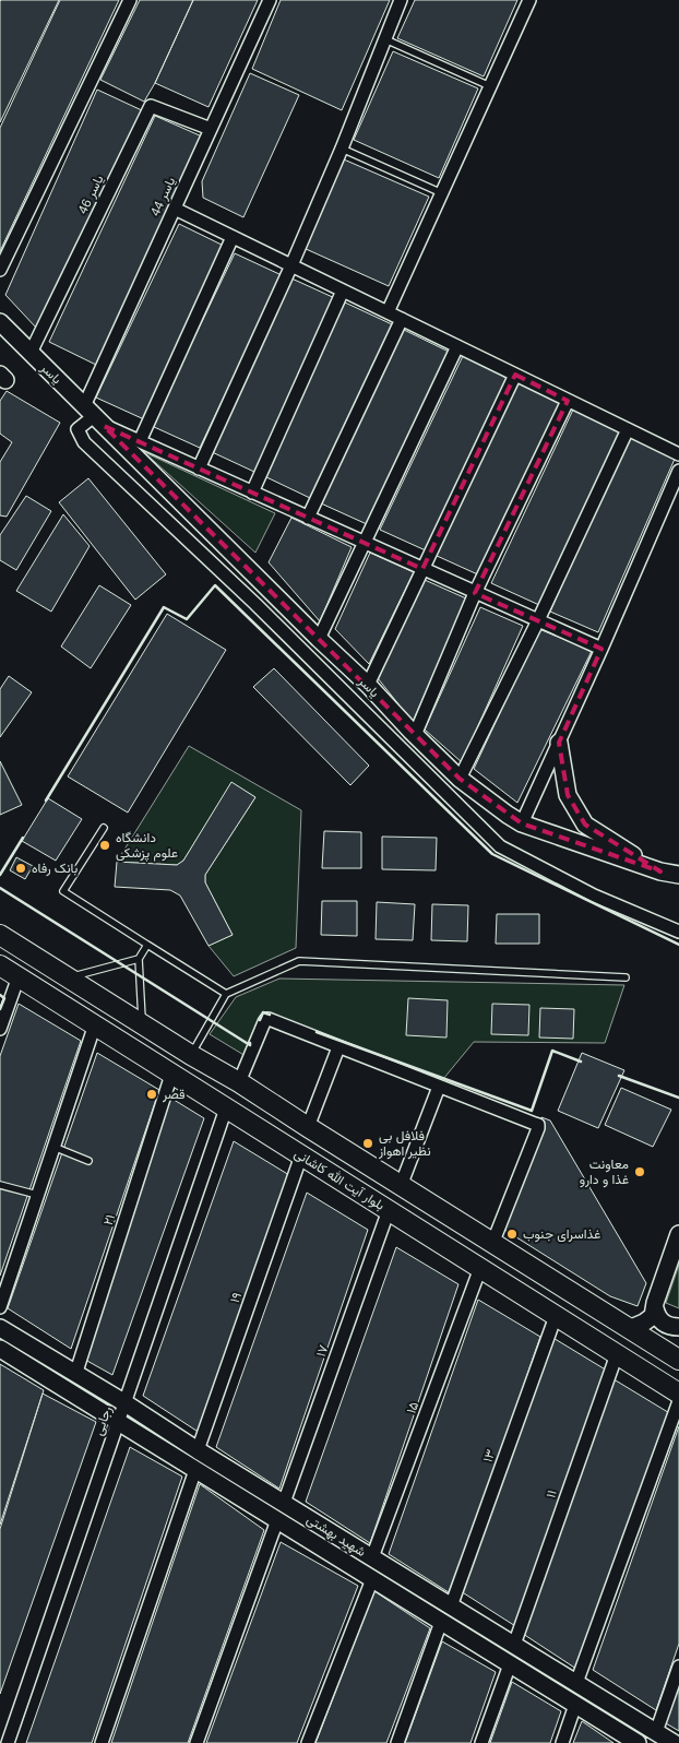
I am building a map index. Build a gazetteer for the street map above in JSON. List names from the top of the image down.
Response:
{
  "streets": {
    "main road": ["یاسر", "بلوار آیت الله کاشانی", "شهید بهشتی"],
    "street": [
      "یاسر 46",
      "یاسر 44",
      "۲۱",
      "۱۹",
      "۱۷",
      "۱۵",
      "رجایی",
      "۱۳",
      "۱۱"
    ]
  },
  "crossings": [
    ["یاسر 46", "یاسر 44"],
    ["یاسر 46", "یاسر"],
    ["یاسر 44", "یاسر"],
    ["بلوار آیت الله کاشانی", "۲۱"],
    ["بلوار آیت الله کاشانی", "۱۹"],
    ["بلوار آیت الله کاشانی", "۱۷"],
    ["بلوار آیت الله کاشانی", "۱۵"],
    ["بلوار آیت الله کاشانی", "رجایی"],
    ["بلوار آیت الله کاشانی", "۱۳"],
    ["بلوار آیت الله کاشانی", "۱۱"],
    ["۲۱", "شهید بهشتی"],
    ["۱۹", "شهید بهشتی"],
    ["۱۷", "شهید بهشتی"],
    ["۱۵", "شهید بهشتی"],
    ["رجایی", "شهید بهشتی"],
    ["۱۳", "شهید بهشتی"],
    ["۱۱", "شهید بهشتی"]
  ],
  "places": [
    "دانشگاه علوم پزشکی",
    "بانک رفاه",
    "قصر",
    "فلافل بی نظیر اهواز",
    "معاونت غذا و دارو",
    "غذاسرای جنوب"
  ]
}
